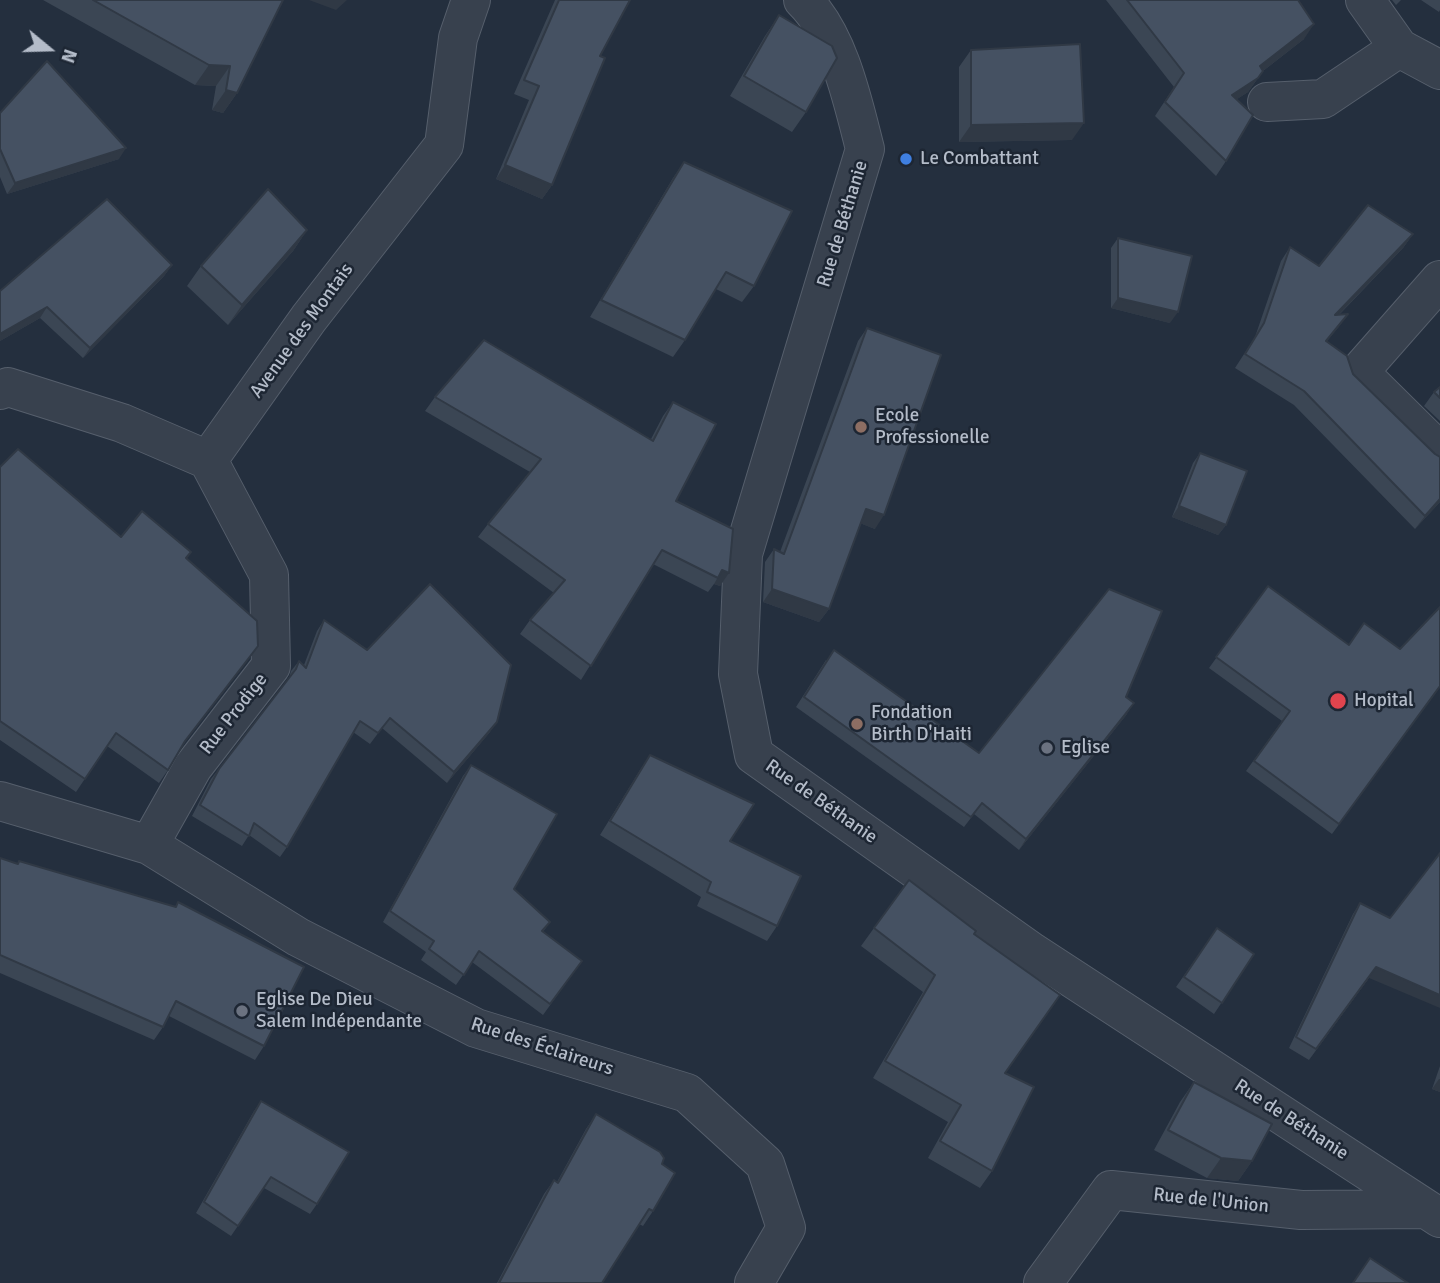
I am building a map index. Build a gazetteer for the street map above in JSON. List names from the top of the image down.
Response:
{
  "streets": {
    "street": [
      "Rue de Béthanie",
      "Avenue des Montais",
      "Rue Prodige",
      "Rue des Éclaireurs",
      "Rue de l'Union"
    ]
  },
  "crossings": [
    ["Rue de Béthanie", "Rue de l'Union"],
    ["Avenue des Montais", "Rue Prodige"],
    ["Rue Prodige", "Rue des Éclaireurs"]
  ],
  "places": [
    "Le Combattant",
    "Ecole Professionelle",
    "Hopital",
    "Fondation Birth D'Haiti",
    "Eglise",
    "Eglise De Dieu Salem Indépendante"
  ],
  "north": "right"
}
